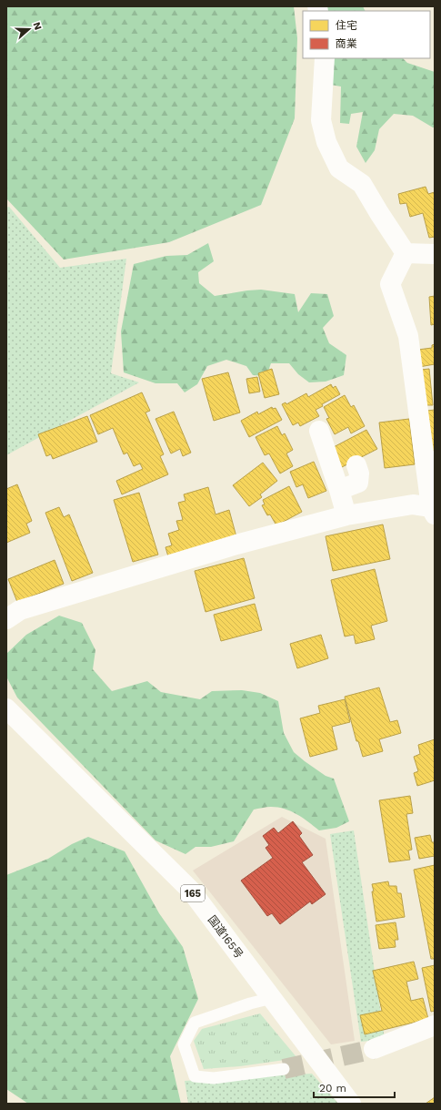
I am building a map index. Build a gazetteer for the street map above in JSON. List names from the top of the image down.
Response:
{
  "streets": {
    "main road": ["165", "国道165号"]
  },
  "legend": ["住宅", "商業"],
  "scale_bar": "20 m",
  "north": "right"
}
